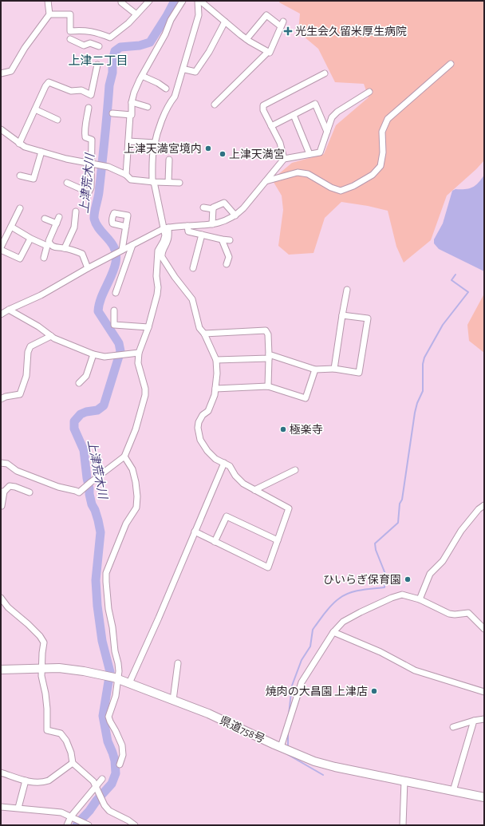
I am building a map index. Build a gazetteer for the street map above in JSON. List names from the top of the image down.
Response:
{
  "streets": {
    "main road": ["県道758号"]
  },
  "districts": ["上津二丁目"],
  "water": ["上津荒木川"],
  "places": {
    "health": ["光生会久留米厚生病院"],
    "other": [
      "上津天満宮境内",
      "上津天満宮",
      "極楽寺",
      "ひいらぎ保育園",
      "焼肉の大昌園 上津店"
    ]
  }
}
